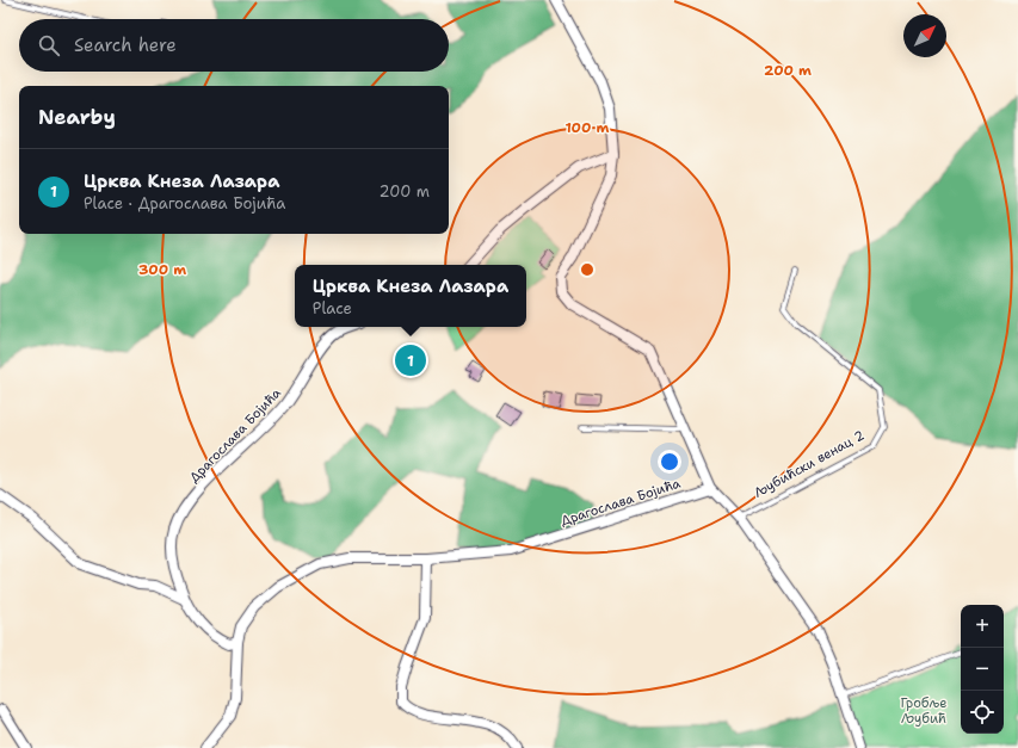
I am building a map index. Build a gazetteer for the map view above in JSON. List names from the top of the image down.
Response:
{
  "streets": {
    "street": ["Драгослава Бојића"],
    "lane": ["Љубићски венац 2"]
  },
  "parks": ["Гробље Љубић"],
  "north": "top right",
  "page": {
    "search": "Search here",
    "heading": "Nearby",
    "list": [
      {
        "mark": "1",
        "name": "Црква Кнеза Лазара",
        "note": "Place · Драгослава Бојића",
        "value": "200 m"
      }
    ],
    "popup": ["Црква Кнеза Лазара", "Place"],
    "pins": "1",
    "map_buttons": ["+", "−"]
  },
  "rings": ["200 m", "100 m", "300 m"]
}
